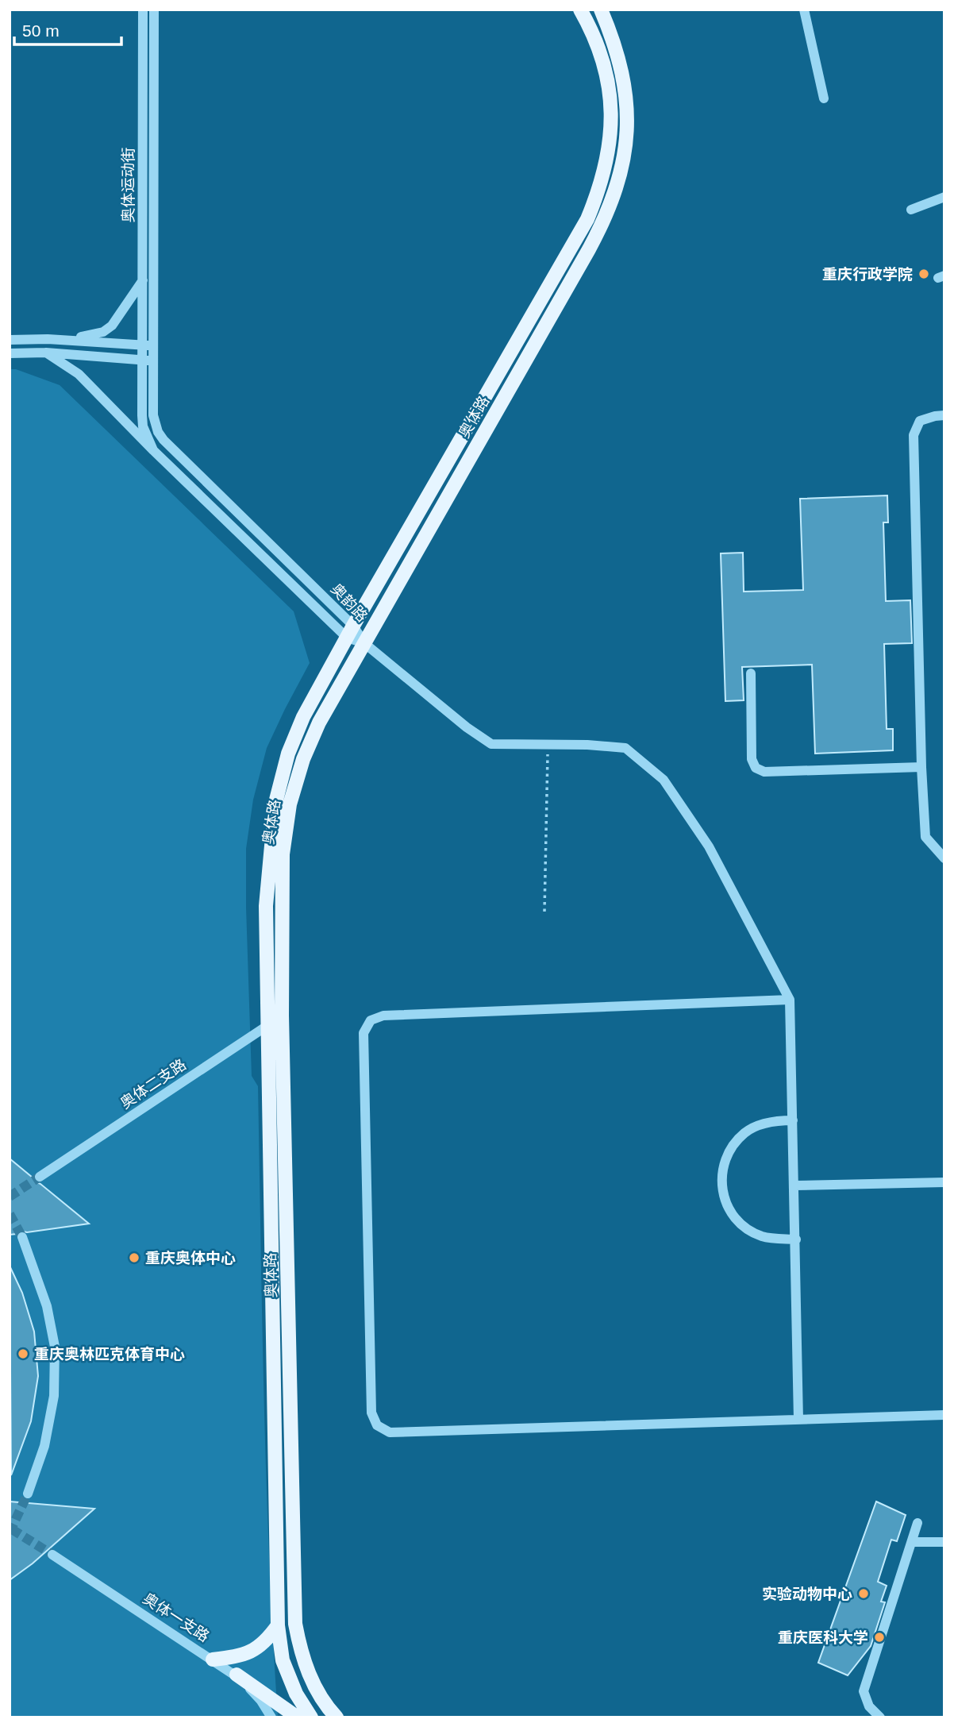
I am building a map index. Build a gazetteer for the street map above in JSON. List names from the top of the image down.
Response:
{
  "streets": {
    "main road": ["奥体路"],
    "street": [
      "奥体运动街",
      "奥韵路",
      "奥体二支路",
      "奥体一支路"
    ]
  },
  "crossings": [
    ["奥体运动街", "奥韵路"],
    ["奥体路", "奥韵路"],
    ["奥体路", "奥体二支路"]
  ],
  "places": [
    "重庆行政学院",
    "重庆奥体中心",
    "重庆奥林匹克体育中心",
    "实验动物中心",
    "重庆医科大学"
  ],
  "scale_bar": "50 m"
}
